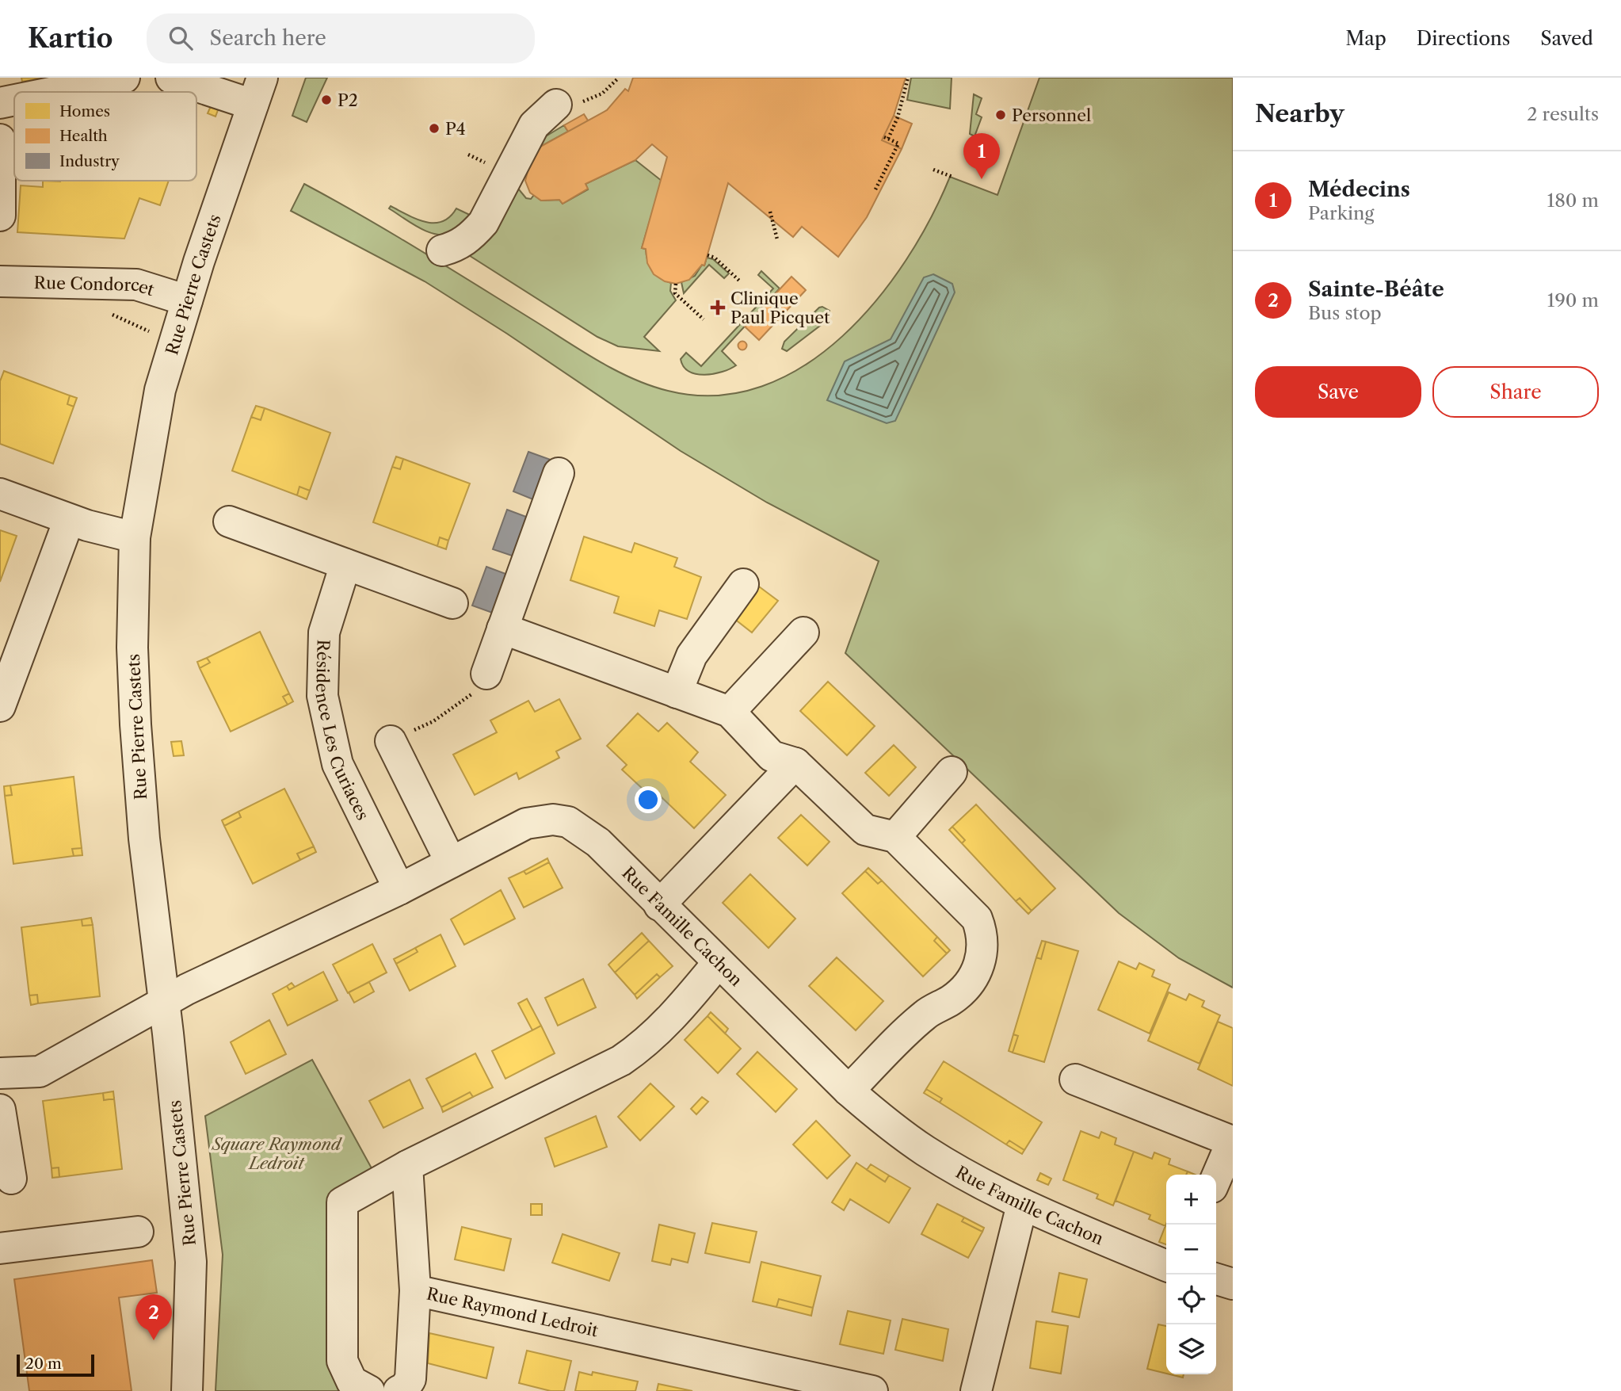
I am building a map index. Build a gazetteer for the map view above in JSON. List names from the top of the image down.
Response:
{
  "streets": {
    "street": [
      "Rue Pierre Castets",
      "Rue Condorcet",
      "Résidence Les Curiaces",
      "Rue Famille Cachon",
      "Rue Raymond Ledroit"
    ]
  },
  "crossings": [
    ["Rue Pierre Castets", "Rue Condorcet"],
    ["Rue Pierre Castets", "Rue Famille Cachon"],
    ["Résidence Les Curiaces", "Rue Famille Cachon"]
  ],
  "parks": ["Square Raymond Ledroit"],
  "places": {
    "other": ["P2", "Personnel", "P4"],
    "health": ["Clinique Paul Picquet"]
  },
  "legend": ["Homes", "Health", "Industry"],
  "scale_bar": "20 m",
  "page": {
    "header": "Kartio",
    "search": "Search here",
    "nav": ["Map", "Directions", "Saved"],
    "heading": ["Nearby", "2 results"],
    "pins": ["1", "2"],
    "list": [
      {
        "mark": "1",
        "name": "Médecins",
        "note": "Parking",
        "value": "180 m"
      },
      {
        "mark": "2",
        "name": "Sainte-Béâte",
        "note": "Bus stop",
        "value": "190 m"
      }
    ],
    "buttons": ["Save", "Share"],
    "map_buttons": ["+", "−"],
    "scale": "20 m"
  }
}
